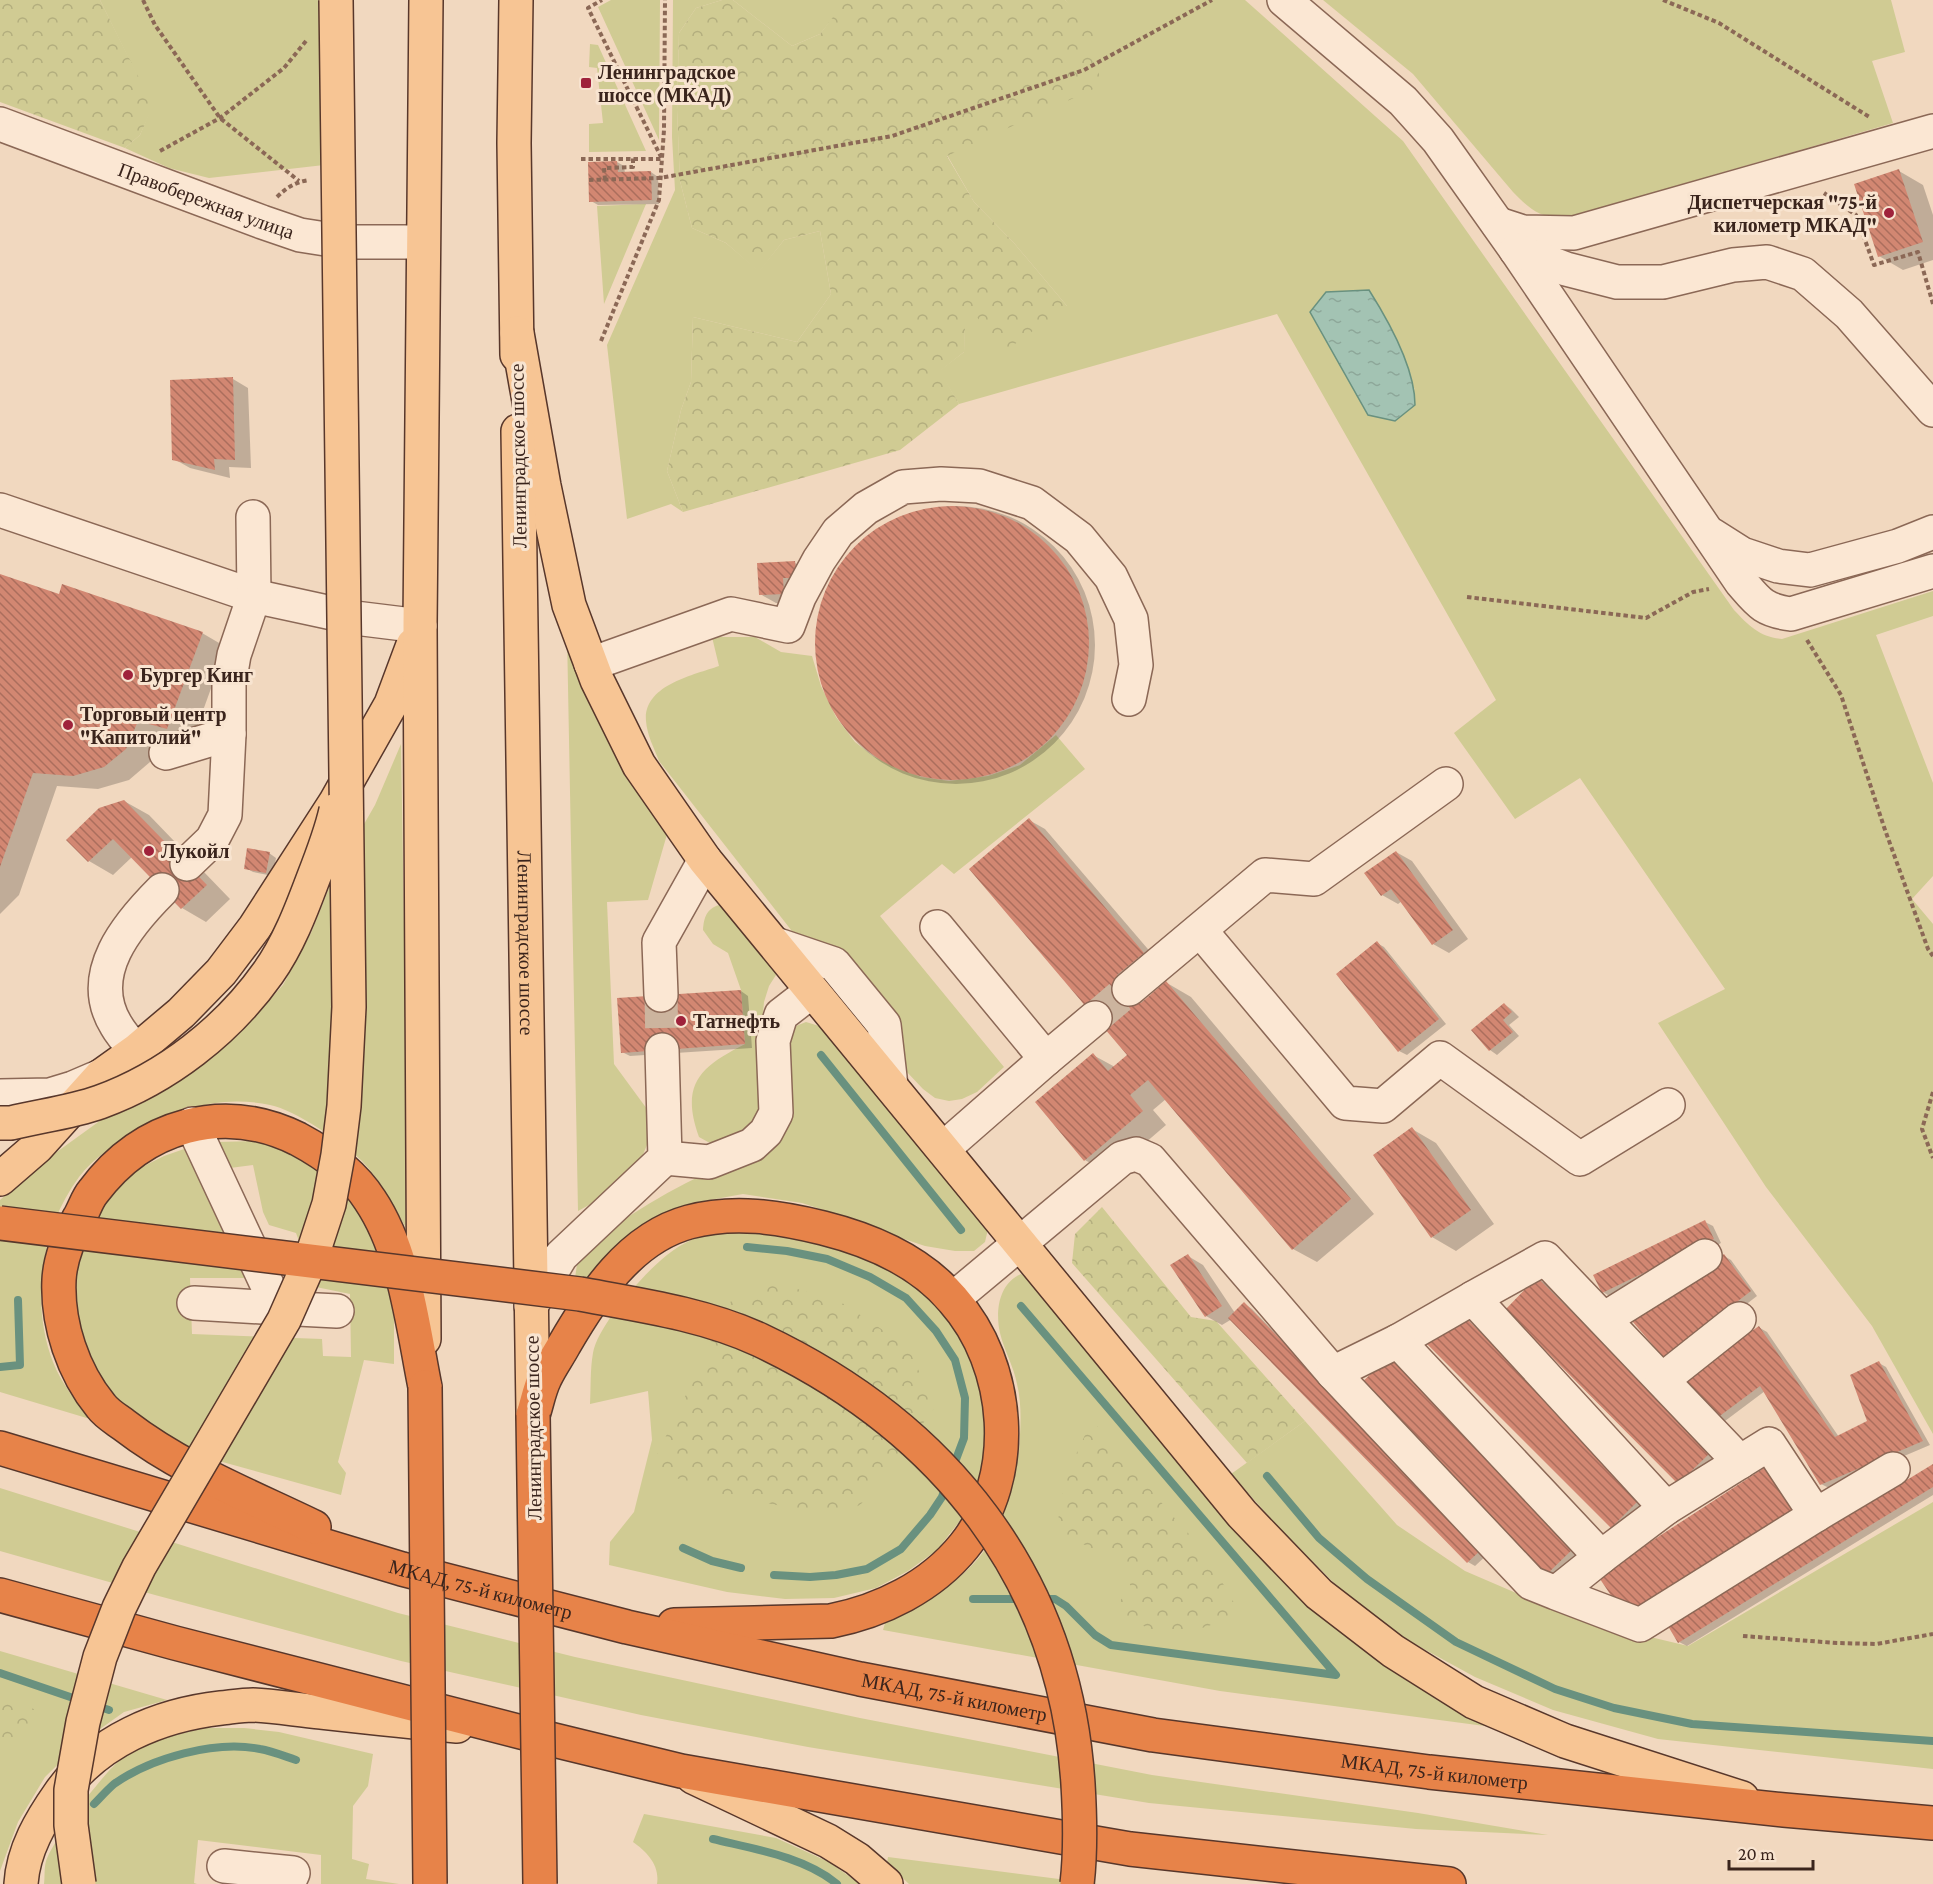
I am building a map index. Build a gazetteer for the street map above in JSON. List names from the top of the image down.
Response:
{
  "streets": {
    "highway": ["Ленинградское шоссе", "МКАД, 75-й километр"],
    "street": ["Правобережная улица"]
  },
  "places": {
    "transit": ["Ленинградское шоссе (МКАД)"],
    "other": [
      "Диспетчерская \"75-й километр МКАД\"",
      "Бургер Кинг",
      "Торговый центр \"Капитолий\"",
      "Лукойл",
      "Татнефть"
    ]
  },
  "scale_bar": "20 m"
}
